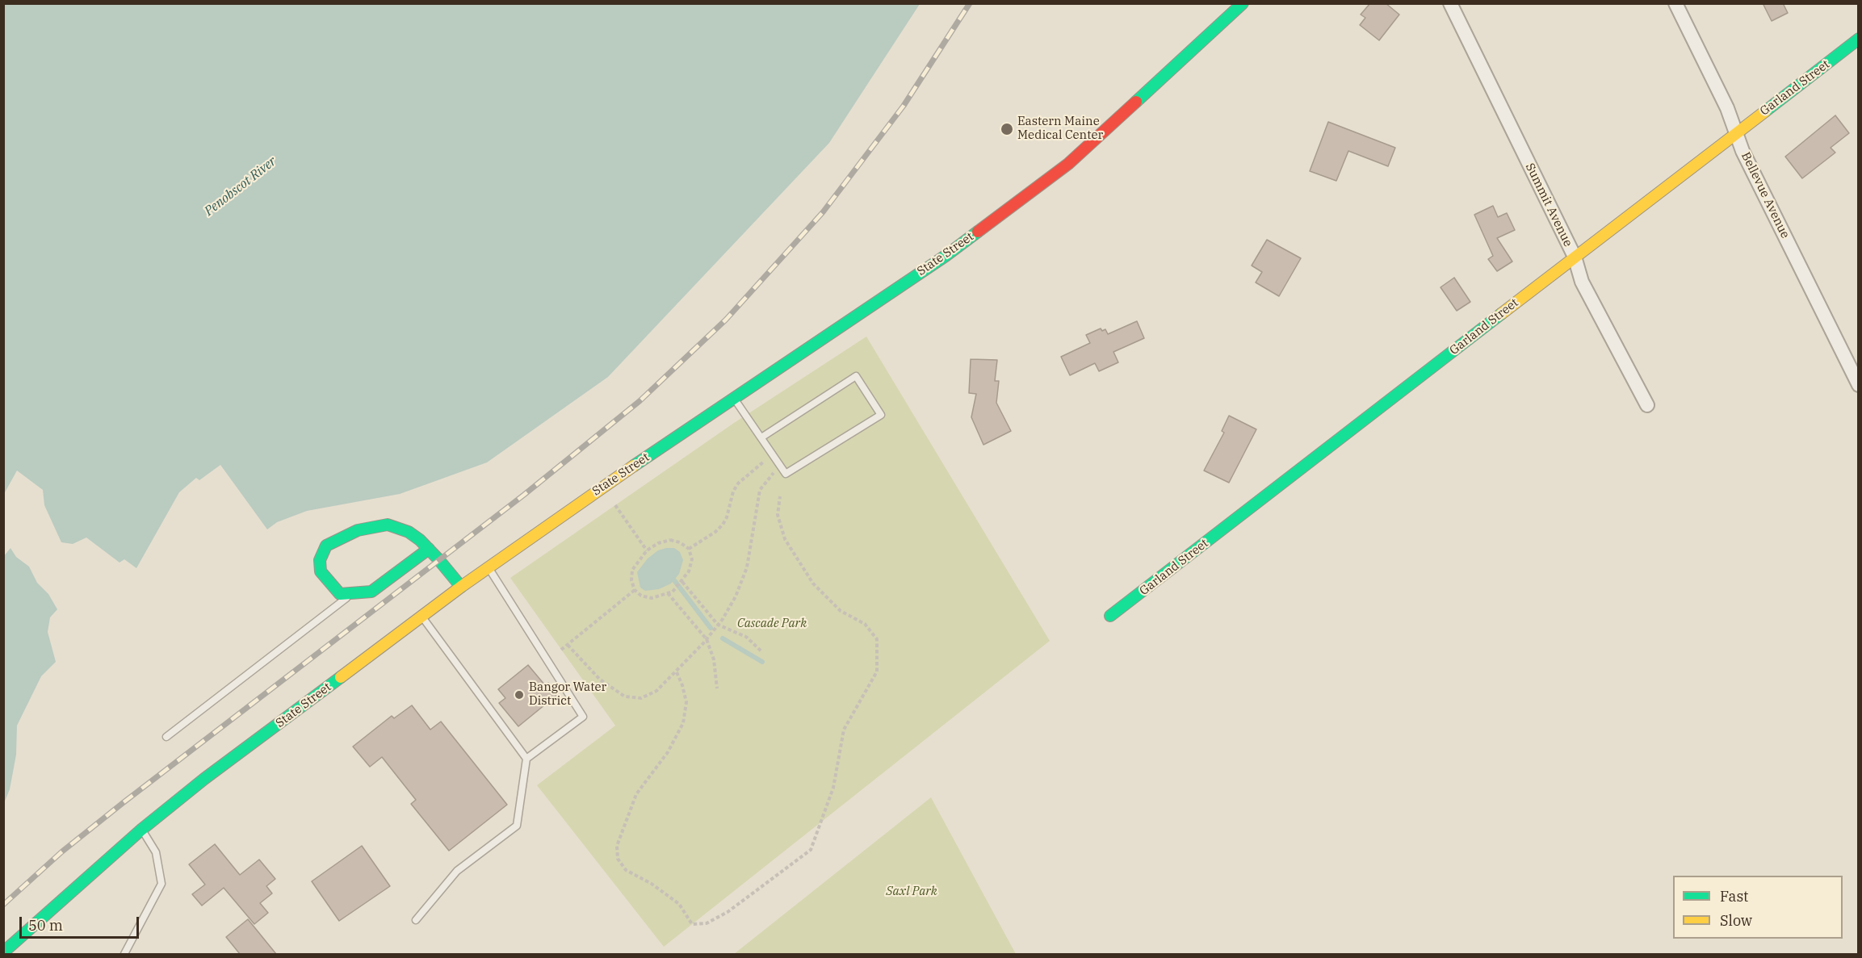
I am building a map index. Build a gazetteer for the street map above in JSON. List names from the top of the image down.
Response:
{
  "streets": {
    "main road": ["Garland Street", "State Street"],
    "street": ["Bellevue Avenue", "Summit Avenue"]
  },
  "crossings": [
    ["Garland Street", "Bellevue Avenue"],
    ["Garland Street", "Summit Avenue"]
  ],
  "water": ["Penobscot River"],
  "parks": ["Cascade Park", "Saxl Park"],
  "places": ["Eastern Maine Medical Center", "Bangor Water District"],
  "legend": ["Fast", "Slow"],
  "scale_bar": "50 m"
}
